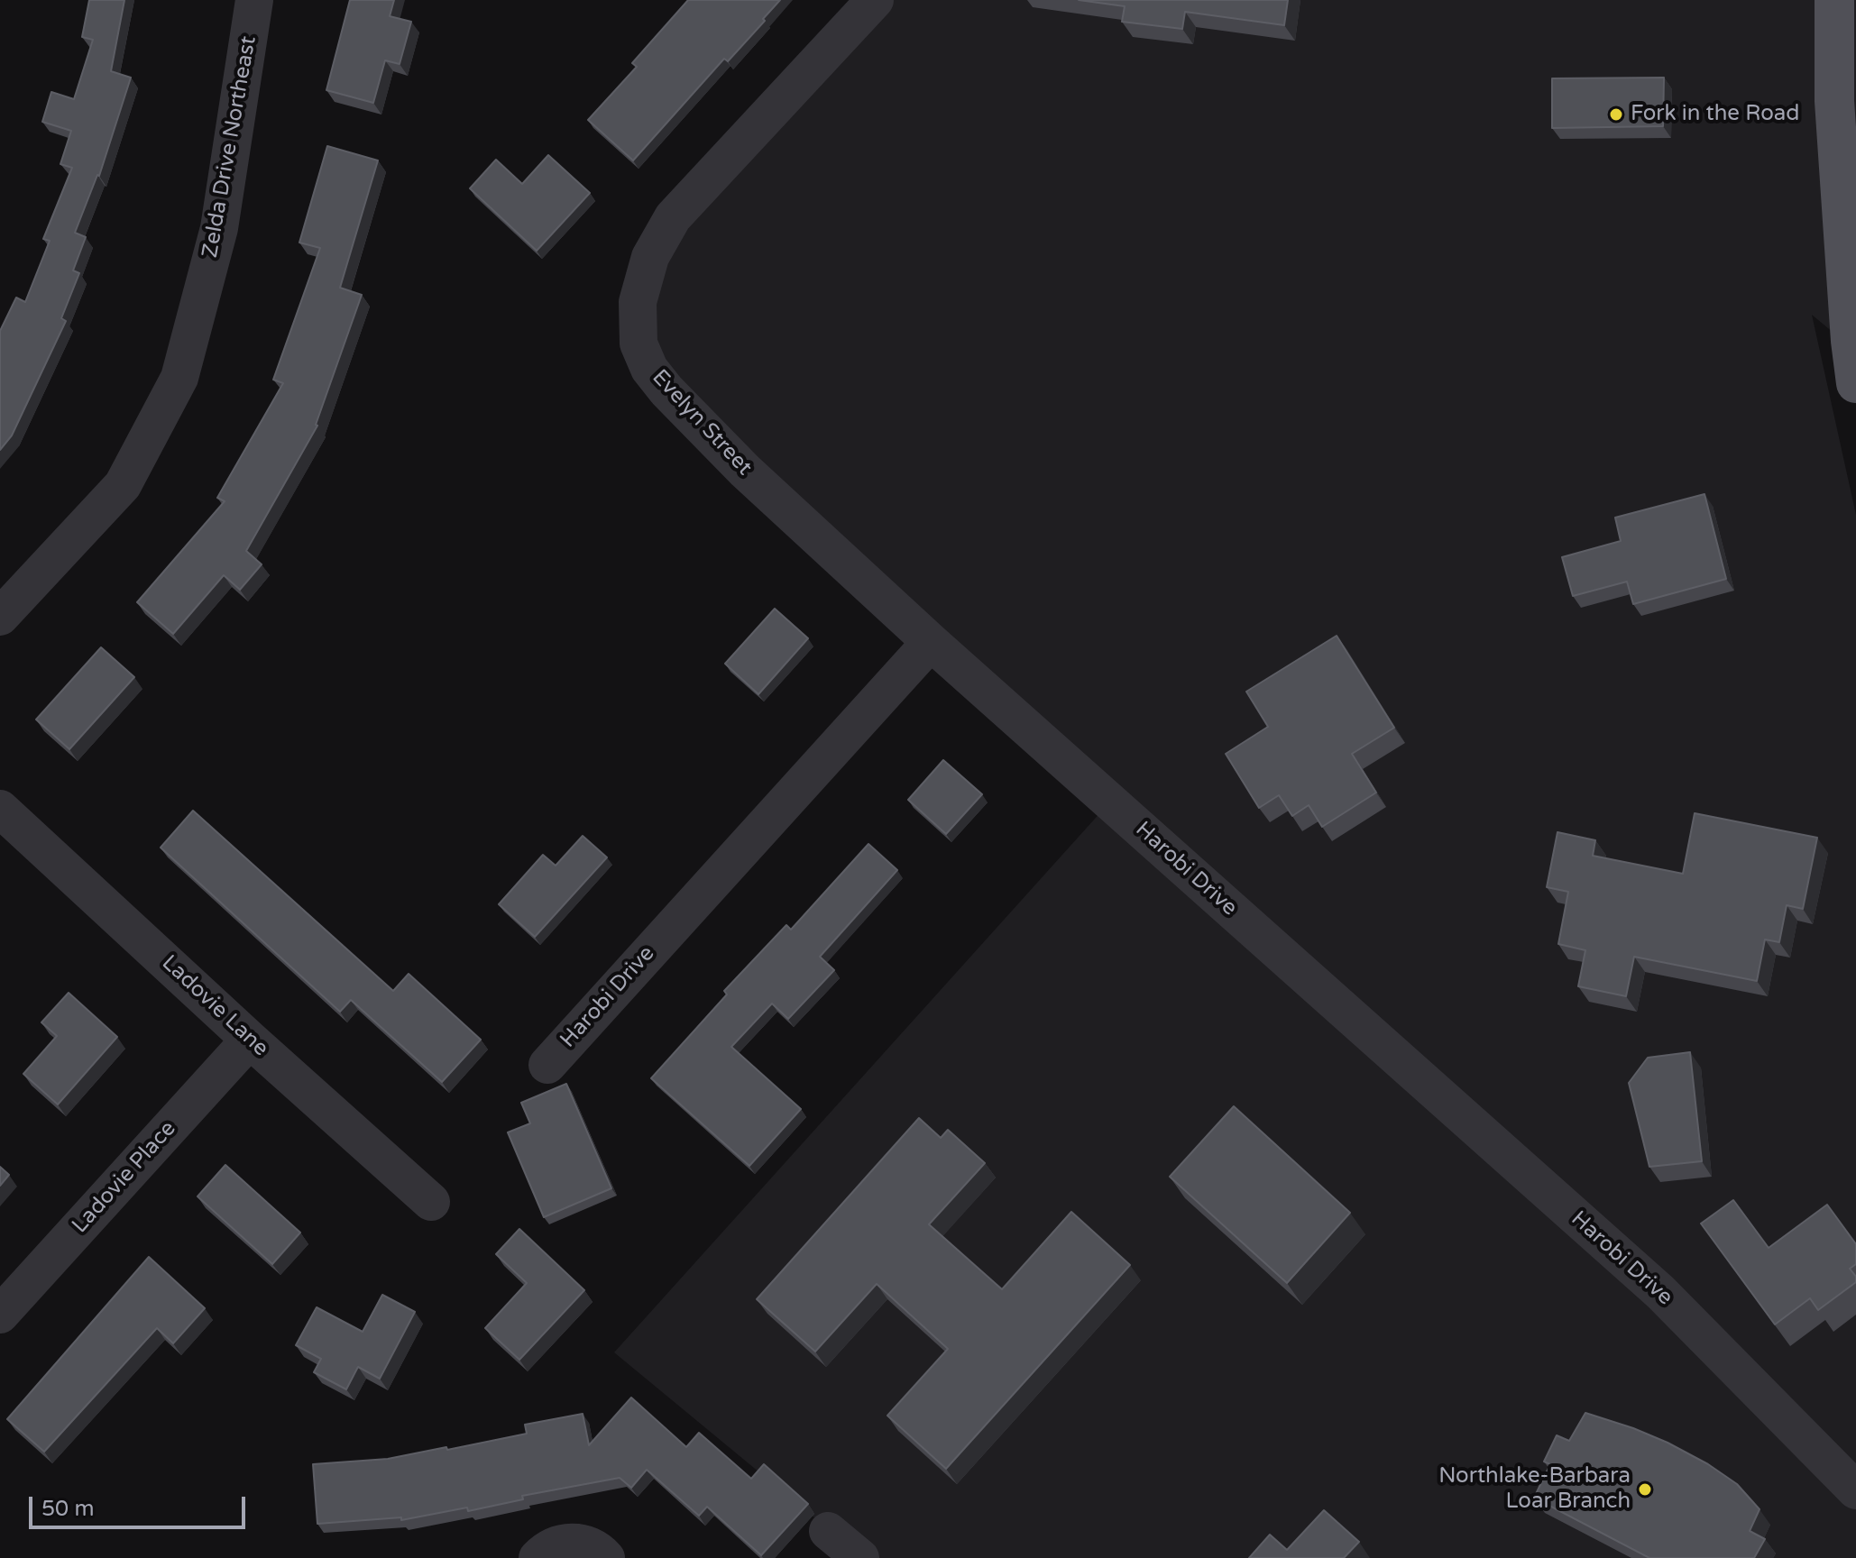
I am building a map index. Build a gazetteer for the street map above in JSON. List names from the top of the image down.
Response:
{
  "streets": {
    "street": [
      "Zelda Drive Northeast",
      "Evelyn Street",
      "Harobi Drive",
      "Ladovie Lane",
      "Ladovie Place"
    ]
  },
  "crossings": [
    ["Evelyn Street", "Harobi Drive"],
    ["Ladovie Lane", "Ladovie Place"]
  ],
  "places": ["Fork in the Road", "Northlake-Barbara Loar Branch"],
  "scale_bar": "50 m"
}
